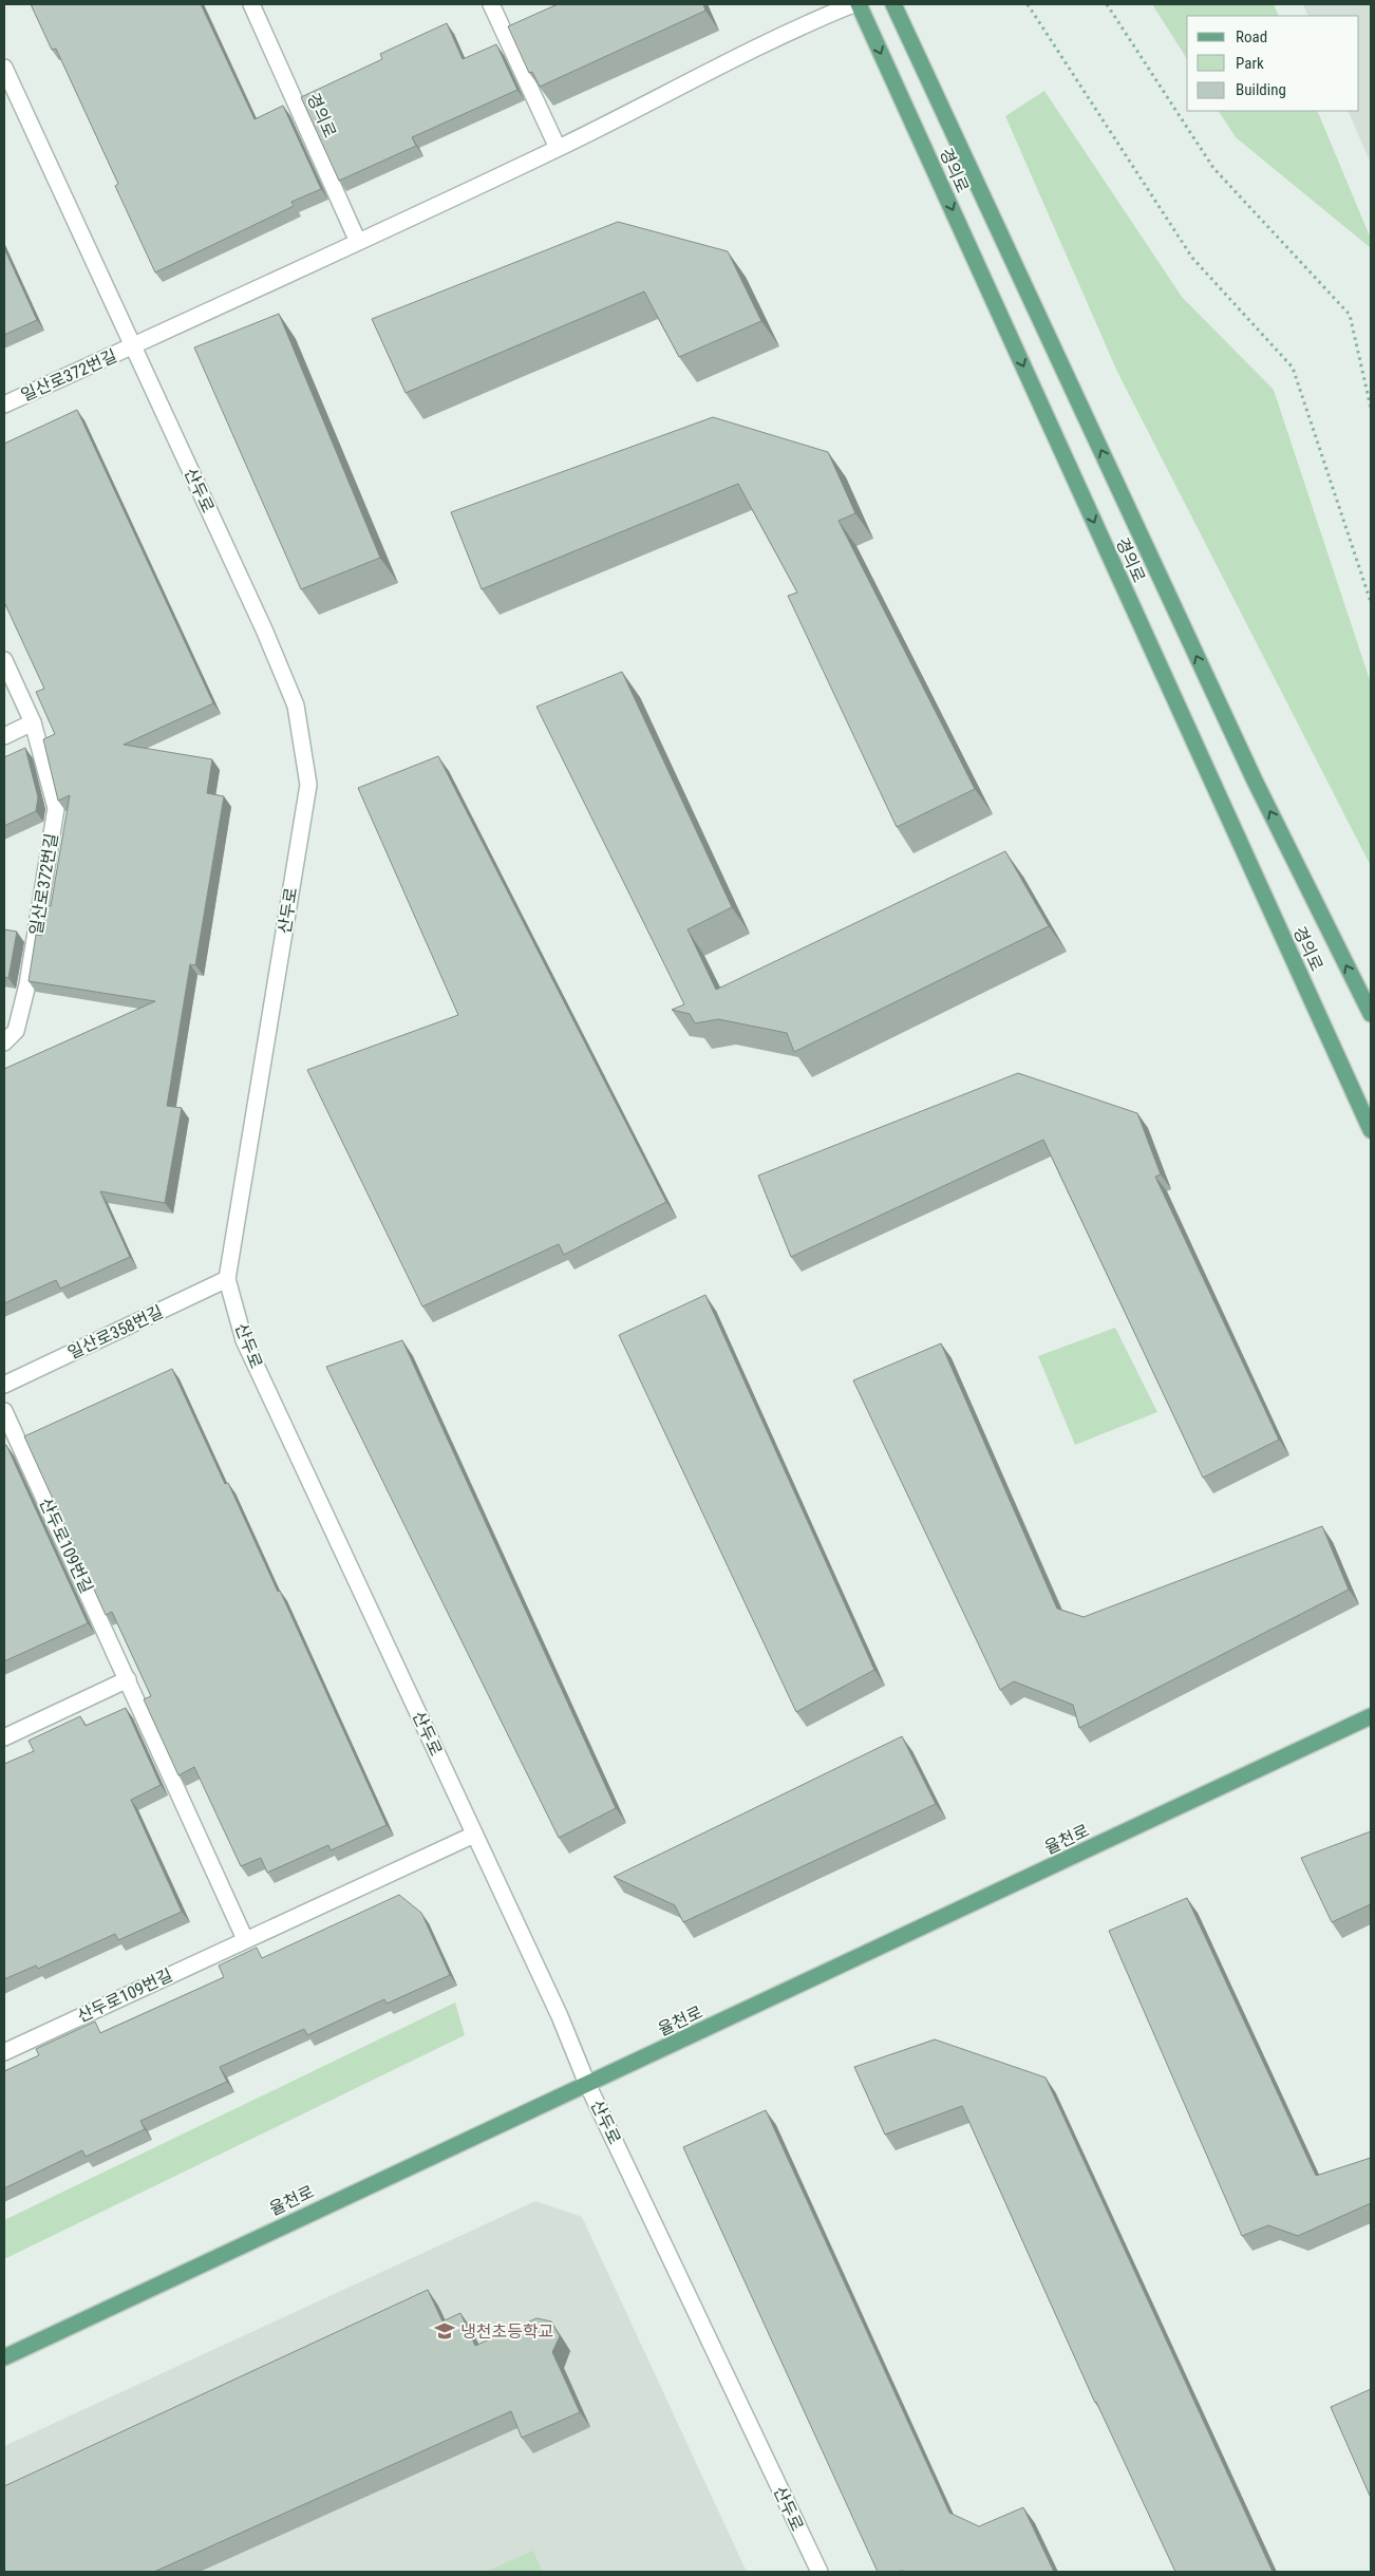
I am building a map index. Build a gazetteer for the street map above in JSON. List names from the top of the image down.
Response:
{
  "streets": {
    "main road": ["경의로", "율천로"],
    "street": [
      "일산로372번길",
      "산두로",
      "일산로358번길",
      "산두로109번길"
    ]
  },
  "crossings": [
    ["일산로372번길", "산두로"],
    ["산두로", "일산로358번길"],
    ["산두로", "산두로109번길"],
    ["산두로", "율천로"]
  ],
  "places": {
    "school or university": ["냉천초등학교"]
  },
  "legend": ["Road", "Park", "Building"]
}
